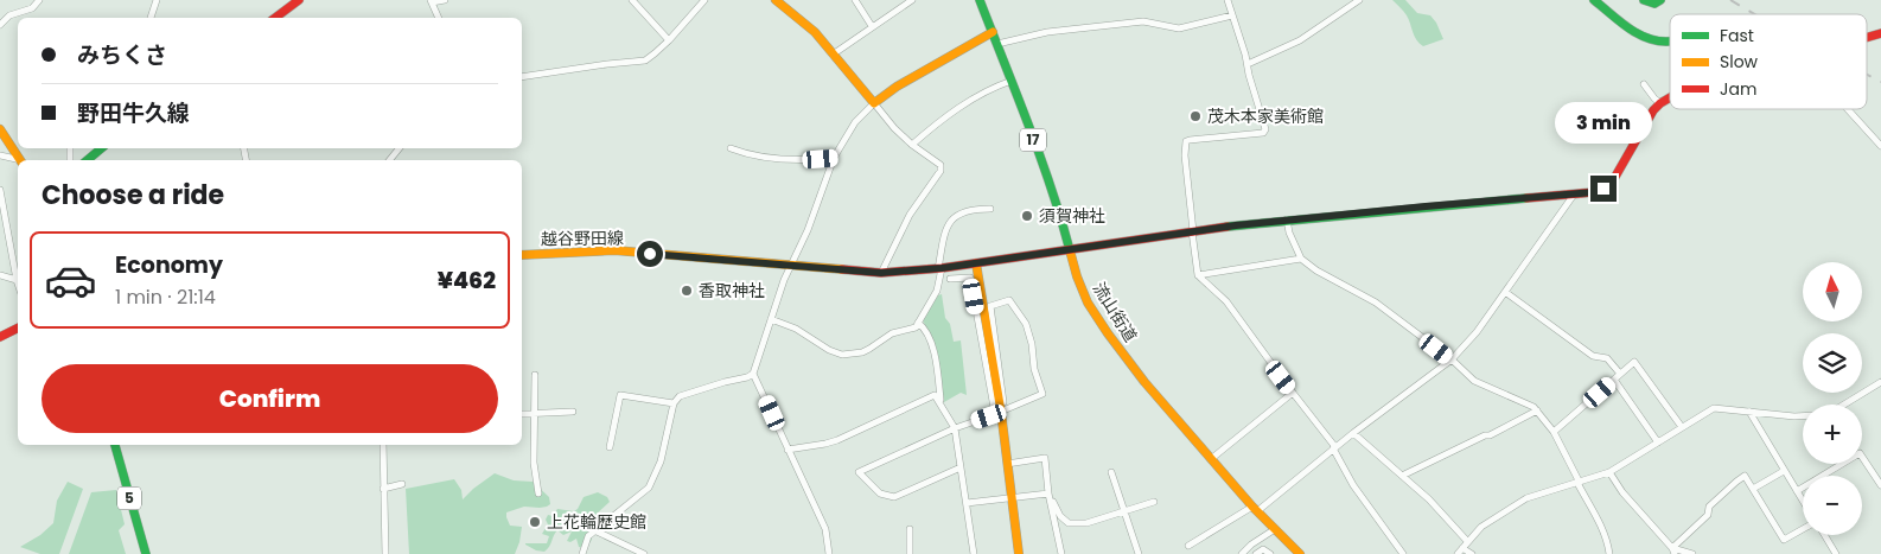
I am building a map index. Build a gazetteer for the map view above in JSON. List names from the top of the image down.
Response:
{
  "streets": {
    "main road": [
      "17",
      "越谷野田線",
      "流山街道",
      "5"
    ]
  },
  "crossings": [
    ["越谷野田線", "流山街道"]
  ],
  "places": [
    "茂木本家美術館",
    "須賀神社",
    "香取神社",
    "上花輪歴史館"
  ],
  "legend": ["Fast", "Slow", "Jam"],
  "north": "top",
  "page": {
    "banner": ["みちくさ", "野田牛久線"],
    "bubble": "3 min",
    "heading": "Choose a ride",
    "list": [
      {
        "name": "Economy",
        "note": "1 min · 21:14",
        "value": "¥462"
      }
    ],
    "map_buttons": ["+", "−"],
    "buttons": "Confirm"
  }
}
